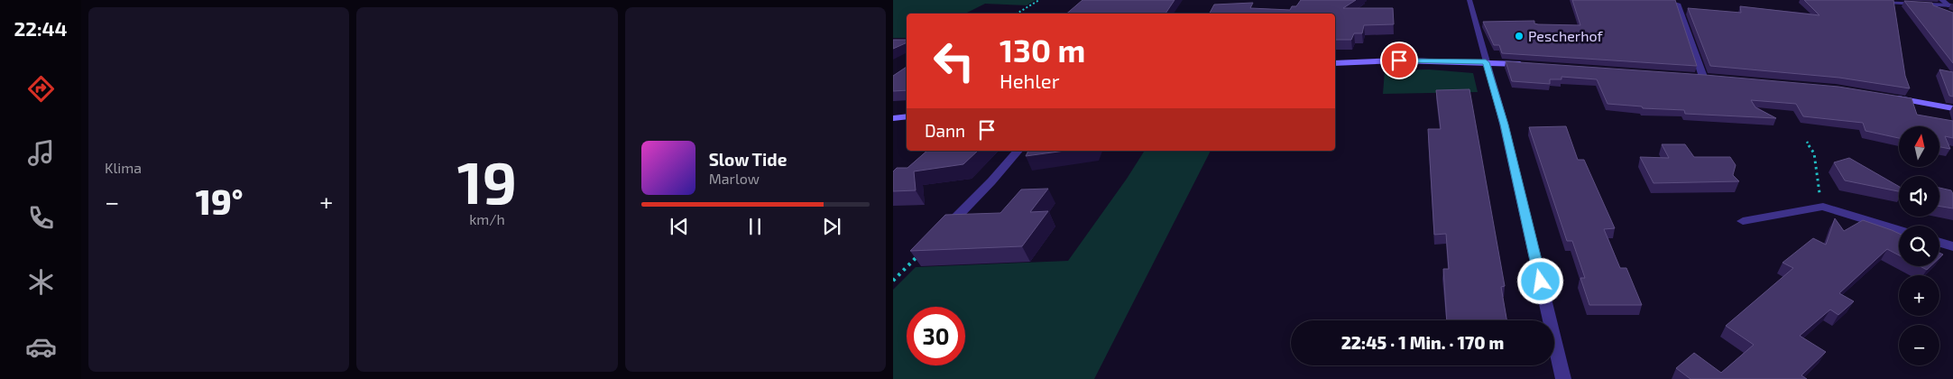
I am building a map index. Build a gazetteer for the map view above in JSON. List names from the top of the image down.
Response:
{
  "places": ["Pescherhof"],
  "north": "top",
  "page": {
    "tabs": "22:44",
    "tile": [
      "Klima",
      ["19", "km/h"]
    ],
    "turn": ["130 m", "Hehler"],
    "then": "Dann",
    "map_buttons": ["+", "−"],
    "song": ["Slow Tide", "Marlow"],
    "heat": ["−", "19°", "+"],
    "limit": "30",
    "trip": "22:45 · 1 Min. · 170 m"
  }
}
